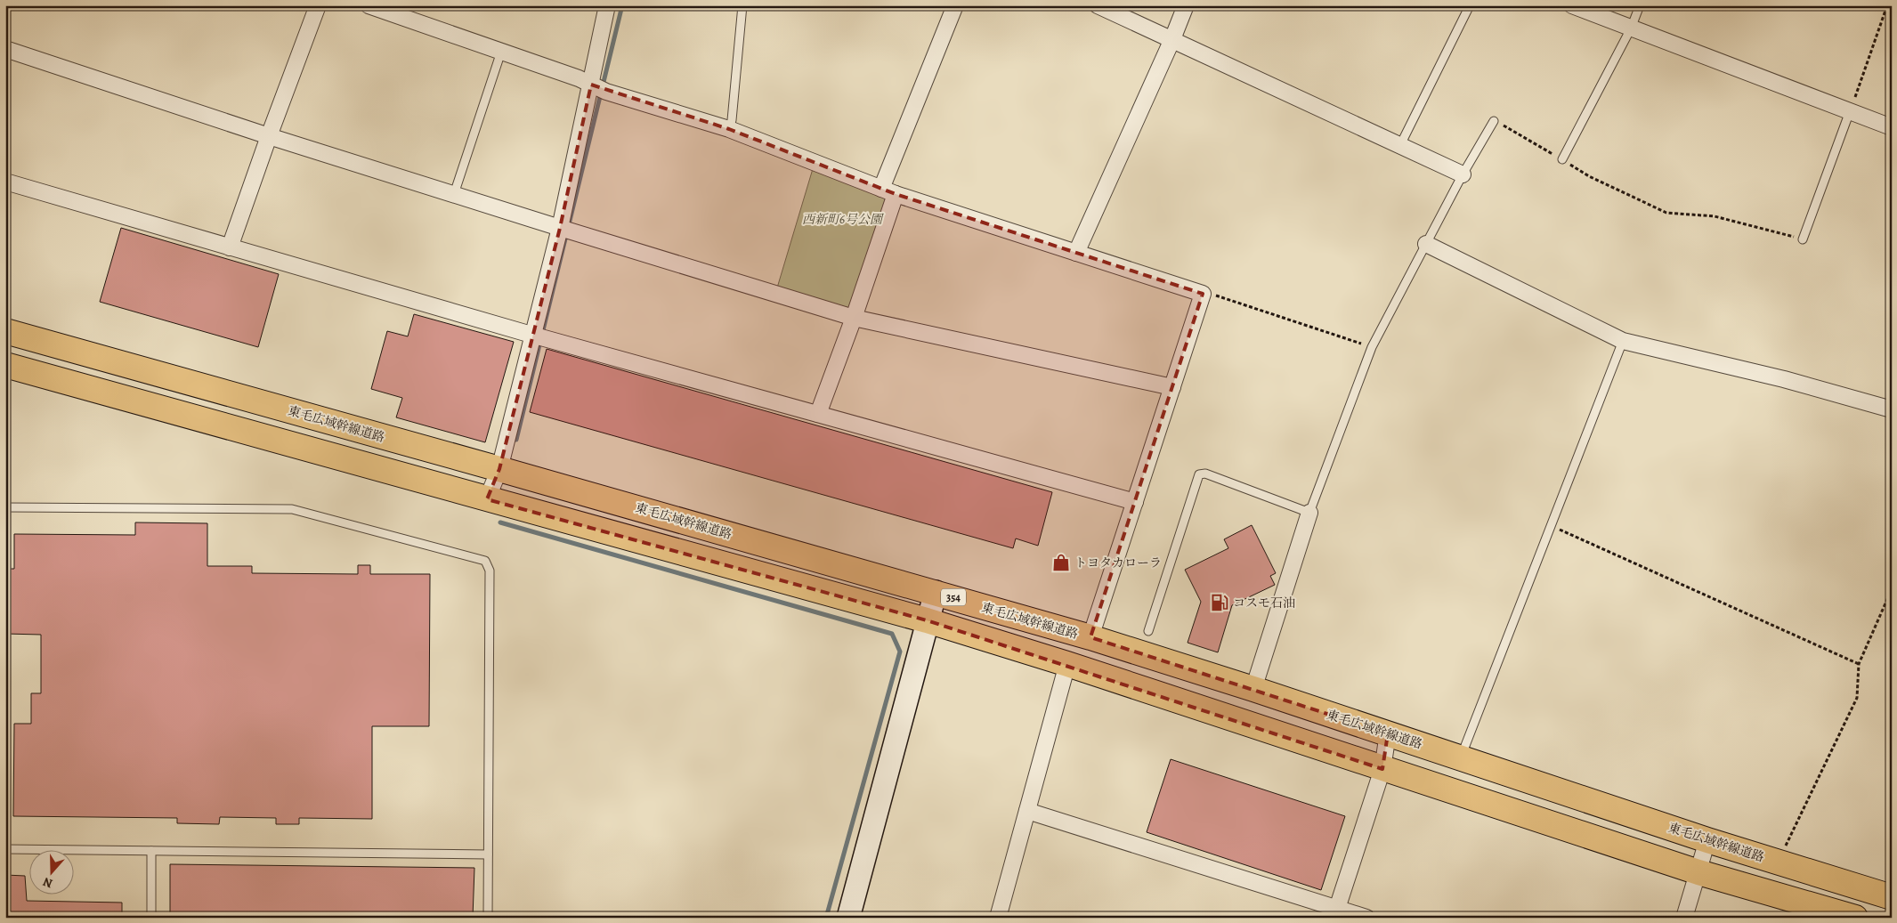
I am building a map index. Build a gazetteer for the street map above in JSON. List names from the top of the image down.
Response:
{
  "streets": {
    "highway": ["東毛広域幹線道路", "354"]
  },
  "parks": ["西新町6号公園"],
  "places": {
    "shop": ["トヨタカローラ"],
    "fuel station": ["コスモ石油"]
  },
  "north": "bottom"
}
